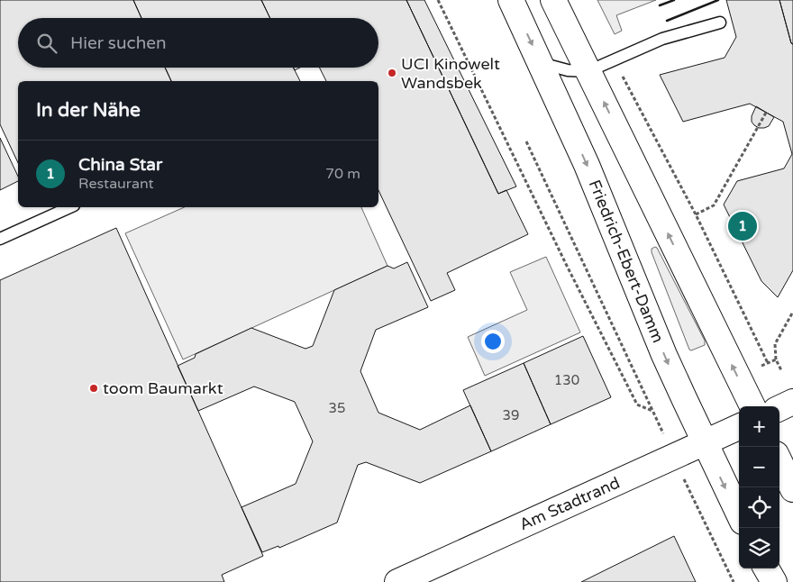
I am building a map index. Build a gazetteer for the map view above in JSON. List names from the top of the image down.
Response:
{
  "streets": {
    "main road": ["Friedrich-Ebert-Damm", "Am Stadtrand"]
  },
  "crossings": [
    ["Friedrich-Ebert-Damm", "Am Stadtrand"]
  ],
  "places": ["UCI Kinowelt Wandsbek", "toom Baumarkt"],
  "house_numbers": ["130", "35", "39"],
  "page": {
    "search": "Hier suchen",
    "heading": "In der Nähe",
    "list": [
      {
        "mark": "1",
        "name": "China Star",
        "note": "Restaurant",
        "value": "70 m"
      }
    ],
    "pins": "1",
    "map_buttons": ["+", "−"]
  }
}
